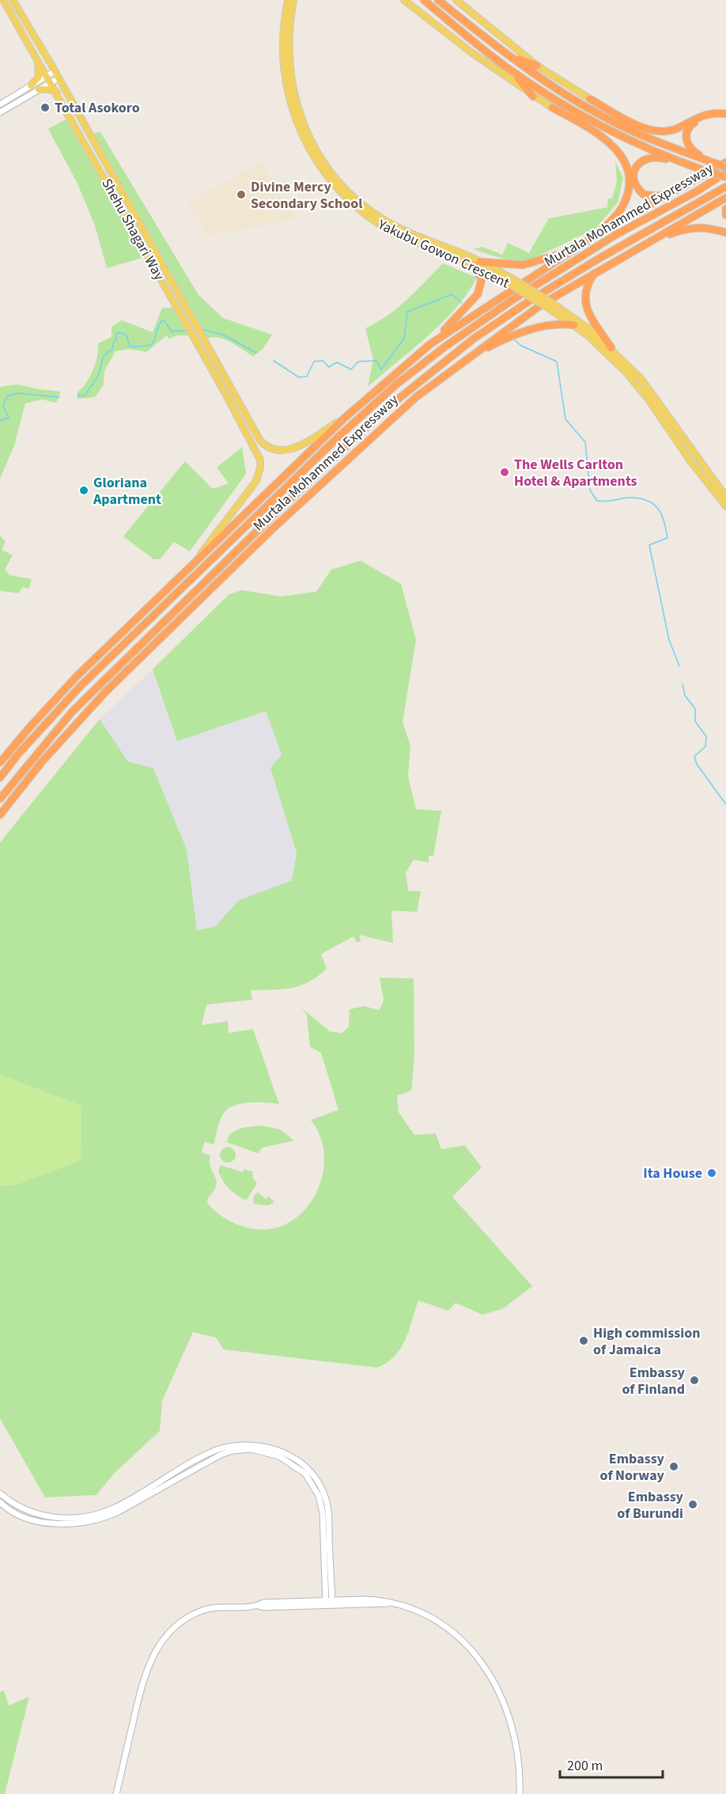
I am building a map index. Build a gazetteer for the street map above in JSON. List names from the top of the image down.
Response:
{
  "streets": {
    "highway": ["Murtala Mohammed Expressway"],
    "main road": ["Shehu Shagari Way", "Yakubu Gowon Crescent"]
  },
  "crossings": [
    ["Murtala Mohammed Expressway", "Shehu Shagari Way"]
  ],
  "places": [
    "Total Asokoro",
    "Divine Mercy Secondary School",
    "The Wells Carlton Hotel & Apartments",
    "Gloriana Apartment",
    "Ita House",
    "High commission of Jamaica",
    "Embassy of Finland",
    "Embassy of Norway",
    "Embassy of Burundi"
  ],
  "scale_bar": "200 m"
}
